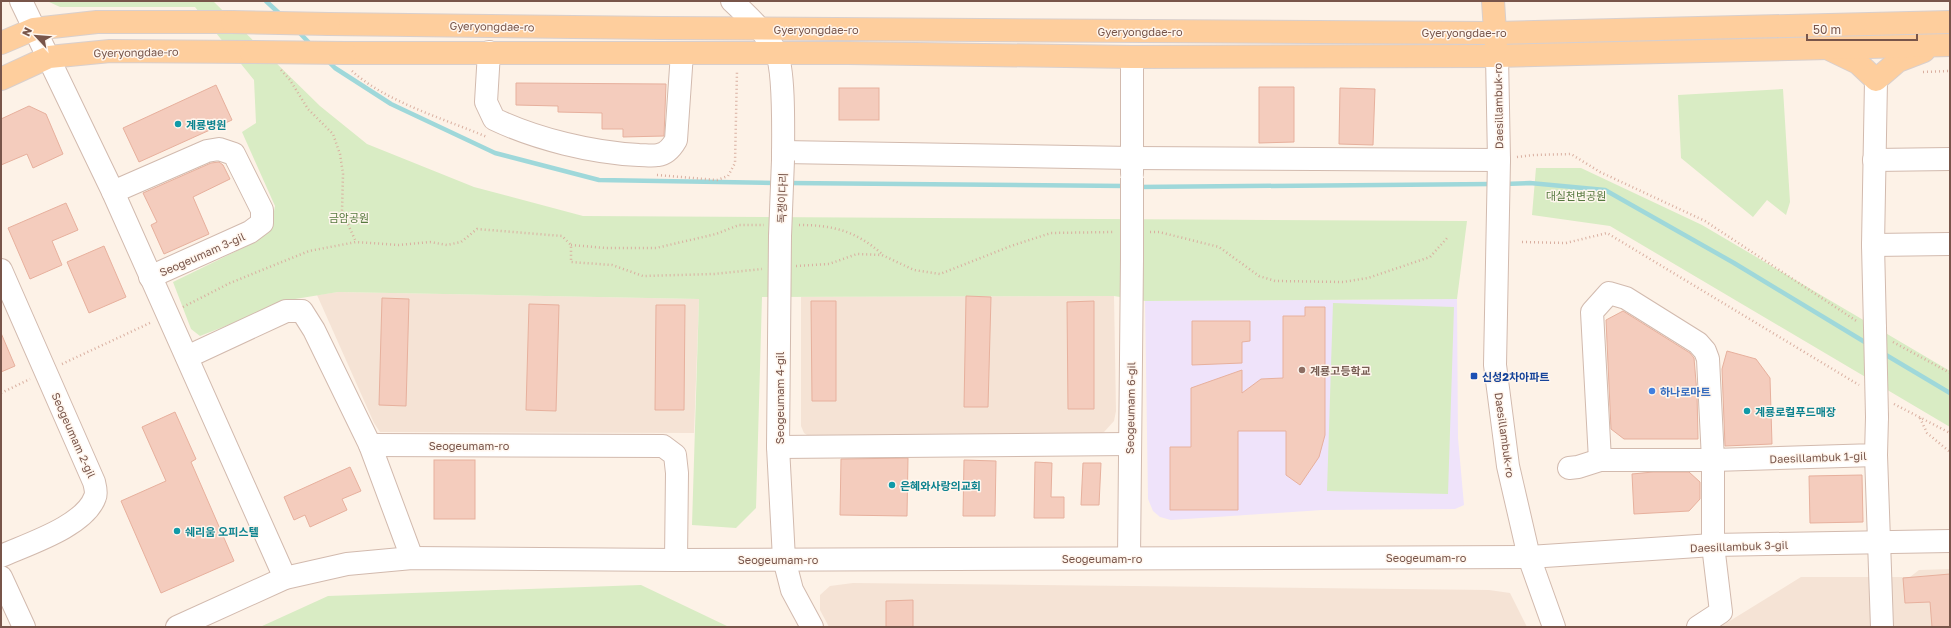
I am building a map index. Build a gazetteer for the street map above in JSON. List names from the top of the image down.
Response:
{
  "streets": {
    "main road": ["Gyeryongdae-ro", "Daesillambuk-ro"],
    "street": [
      "독쟁이다리",
      "Seogeumam 3-gil",
      "Seogeumam 4-gil",
      "Seogeumam 6-gil",
      "Seogeumam 2-gil",
      "Seogeumam-ro",
      "Daesillambuk 1-gil",
      "Daesillambuk 3-gil"
    ]
  },
  "crossings": [
    ["Gyeryongdae-ro", "Daesillambuk-ro"],
    ["Gyeryongdae-ro", "Seogeumam 3-gil"],
    ["Daesillambuk-ro", "Seogeumam-ro"],
    ["Daesillambuk-ro", "Daesillambuk 3-gil"],
    ["독쟁이다리", "Seogeumam 4-gil"],
    ["Seogeumam 3-gil", "Seogeumam-ro"],
    ["Seogeumam 4-gil", "Seogeumam-ro"],
    ["Seogeumam 6-gil", "Seogeumam-ro"],
    ["Seogeumam-ro", "Daesillambuk 3-gil"]
  ],
  "parks": ["대실천변공원", "금암공원"],
  "places": {
    "other": [
      "계룡병원",
      "계룡고등학교",
      "하나로마트",
      "계룡로컬푸드매장",
      "은혜와사랑의교회",
      "쉐리움 오피스텔"
    ],
    "transit": ["신성2차아파트"]
  },
  "scale_bar": "50 m",
  "north": "top left"
}
